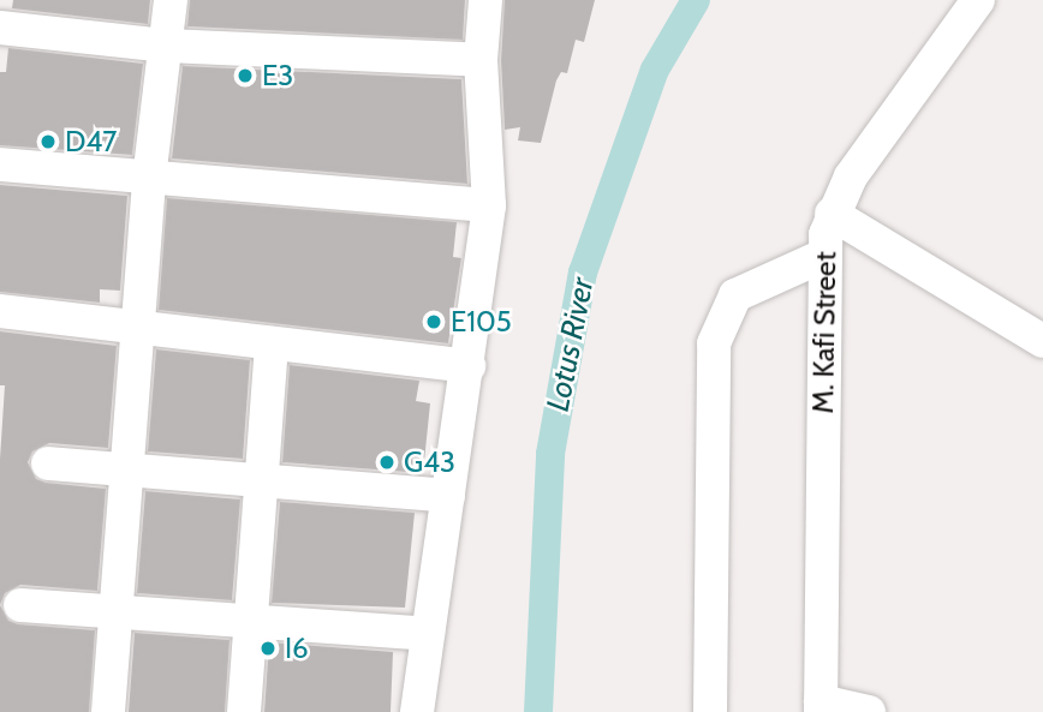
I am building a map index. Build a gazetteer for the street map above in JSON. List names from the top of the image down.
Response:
{
  "streets": {
    "street": ["M. Kafi Street"]
  },
  "water": ["Lotus River"],
  "places": [
    "E3",
    "D47",
    "E105",
    "G43",
    "I6"
  ]
}
